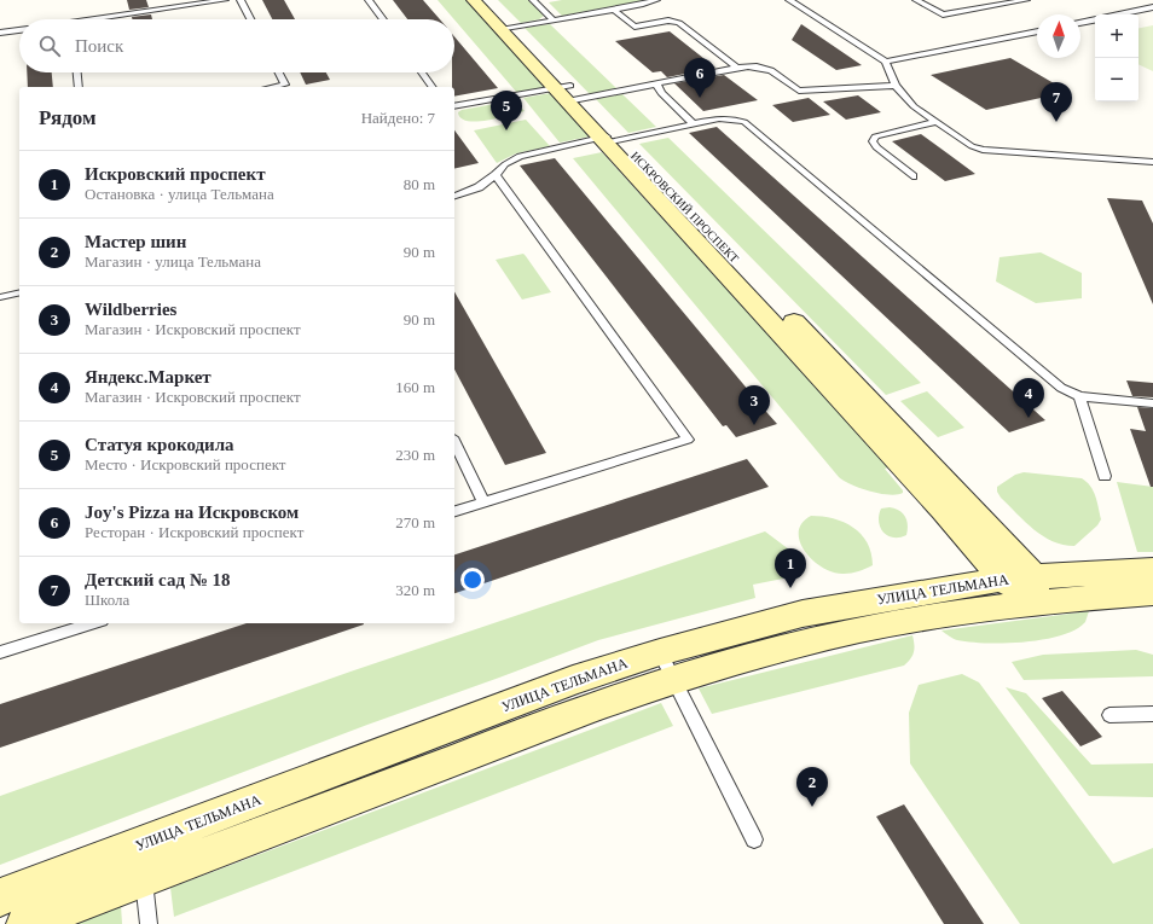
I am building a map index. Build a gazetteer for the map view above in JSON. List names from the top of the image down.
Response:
{
  "streets": {
    "street": ["ИСКРОВСКИЙ ПРОСПЕКТ", "УЛИЦА ТЕЛЬМАНА"]
  },
  "crossings": [
    ["ИСКРОВСКИЙ ПРОСПЕКТ", "УЛИЦА ТЕЛЬМАНА"]
  ],
  "north": "top",
  "page": {
    "map_buttons": ["+", "−"],
    "search": "Поиск",
    "pins": [
      "6",
      "7",
      "5",
      "4",
      "3",
      "1",
      "2"
    ],
    "heading": ["Рядом", "Найдено: 7"],
    "list": [
      {
        "mark": "1",
        "name": "Искровский проспект",
        "note": "Остановка · улица Тельмана",
        "value": "80 m"
      },
      {
        "mark": "2",
        "name": "Мастер шин",
        "note": "Магазин · улица Тельмана",
        "value": "90 m"
      },
      {
        "mark": "3",
        "name": "Wildberries",
        "note": "Магазин · Искровский проспект",
        "value": "90 m"
      },
      {
        "mark": "4",
        "name": "Яндекс.Маркет",
        "note": "Магазин · Искровский проспект",
        "value": "160 m"
      },
      {
        "mark": "5",
        "name": "Статуя крокодила",
        "note": "Место · Искровский проспект",
        "value": "230 m"
      },
      {
        "mark": "6",
        "name": "Joy's Pizza на Искровском",
        "note": "Ресторан · Искровский проспект",
        "value": "270 m"
      },
      {
        "mark": "7",
        "name": "Детский сад № 18",
        "note": "Школа",
        "value": "320 m"
      }
    ]
  }
}
